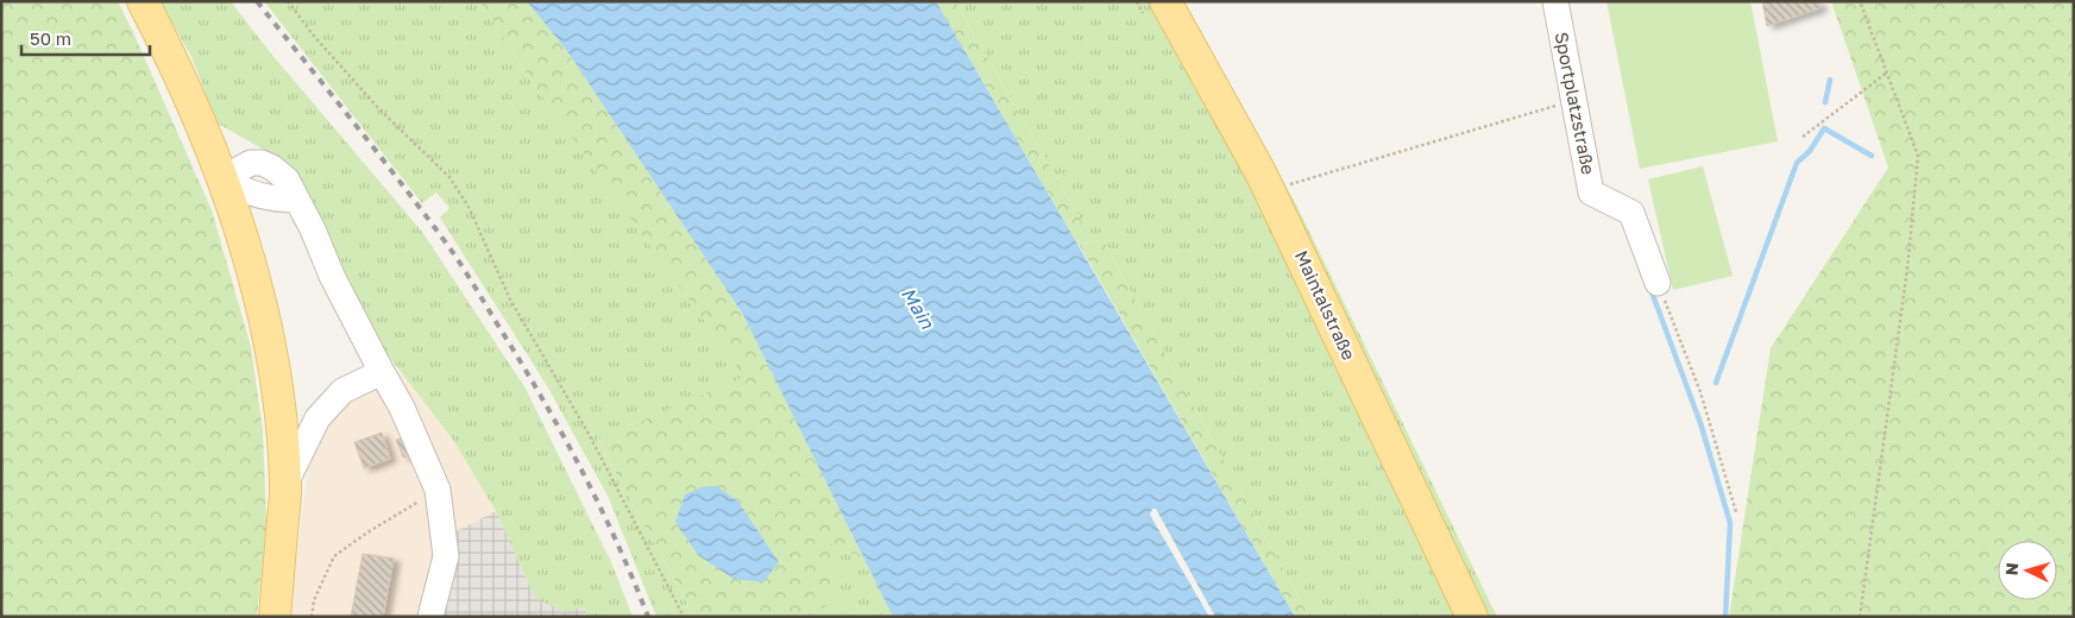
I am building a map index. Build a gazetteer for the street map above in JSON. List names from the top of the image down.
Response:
{
  "streets": {
    "main road": ["Maintalstraße"],
    "street": ["Sportplatzstraße"]
  },
  "water": ["Main"],
  "scale_bar": "50 m",
  "north": "left"
}
